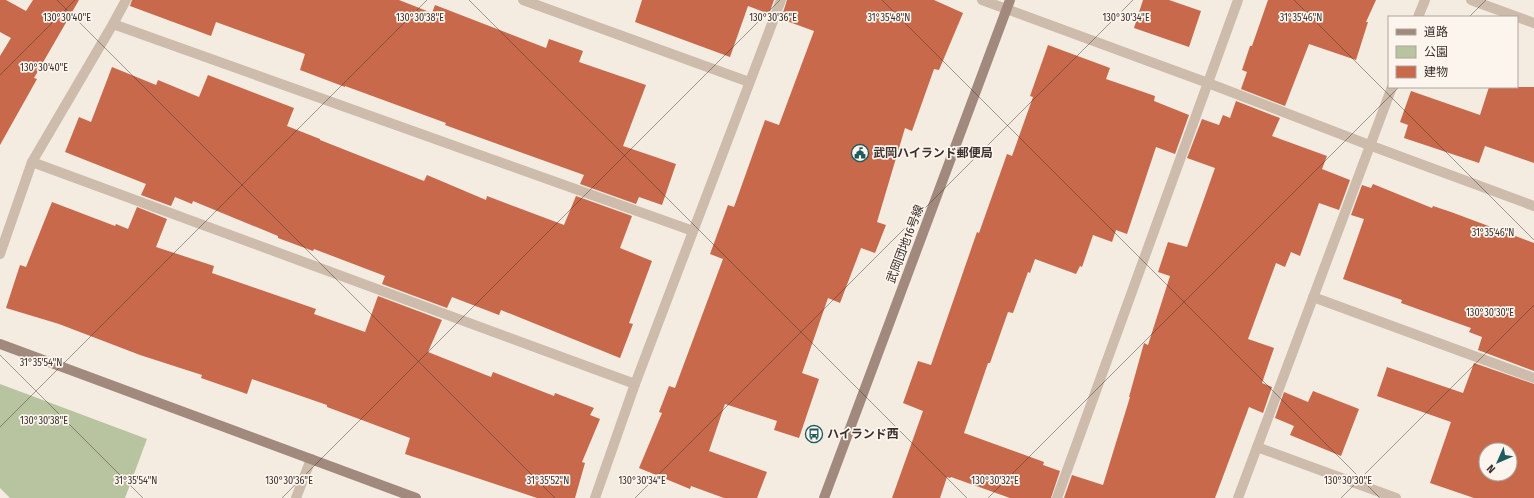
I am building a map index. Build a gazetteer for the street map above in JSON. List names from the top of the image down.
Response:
{
  "streets": {
    "street": ["武岡団地16号線"]
  },
  "places": {
    "public building": ["武岡ハイランド郵便局"],
    "bus stop": ["ハイランド西"]
  },
  "legend": ["道路", "公園", "建物"],
  "north": "bottom left",
  "coordinates": [
    "130°30'40\"E",
    "130°30'38\"E",
    "130°30'36\"E",
    "31°35'48\"N",
    "130°30'34\"E",
    "31°35'46\"N",
    "130°30'30\"E",
    "31°35'54\"N",
    "31°35'52\"N",
    "130°30'32\"E"
  ]
}
